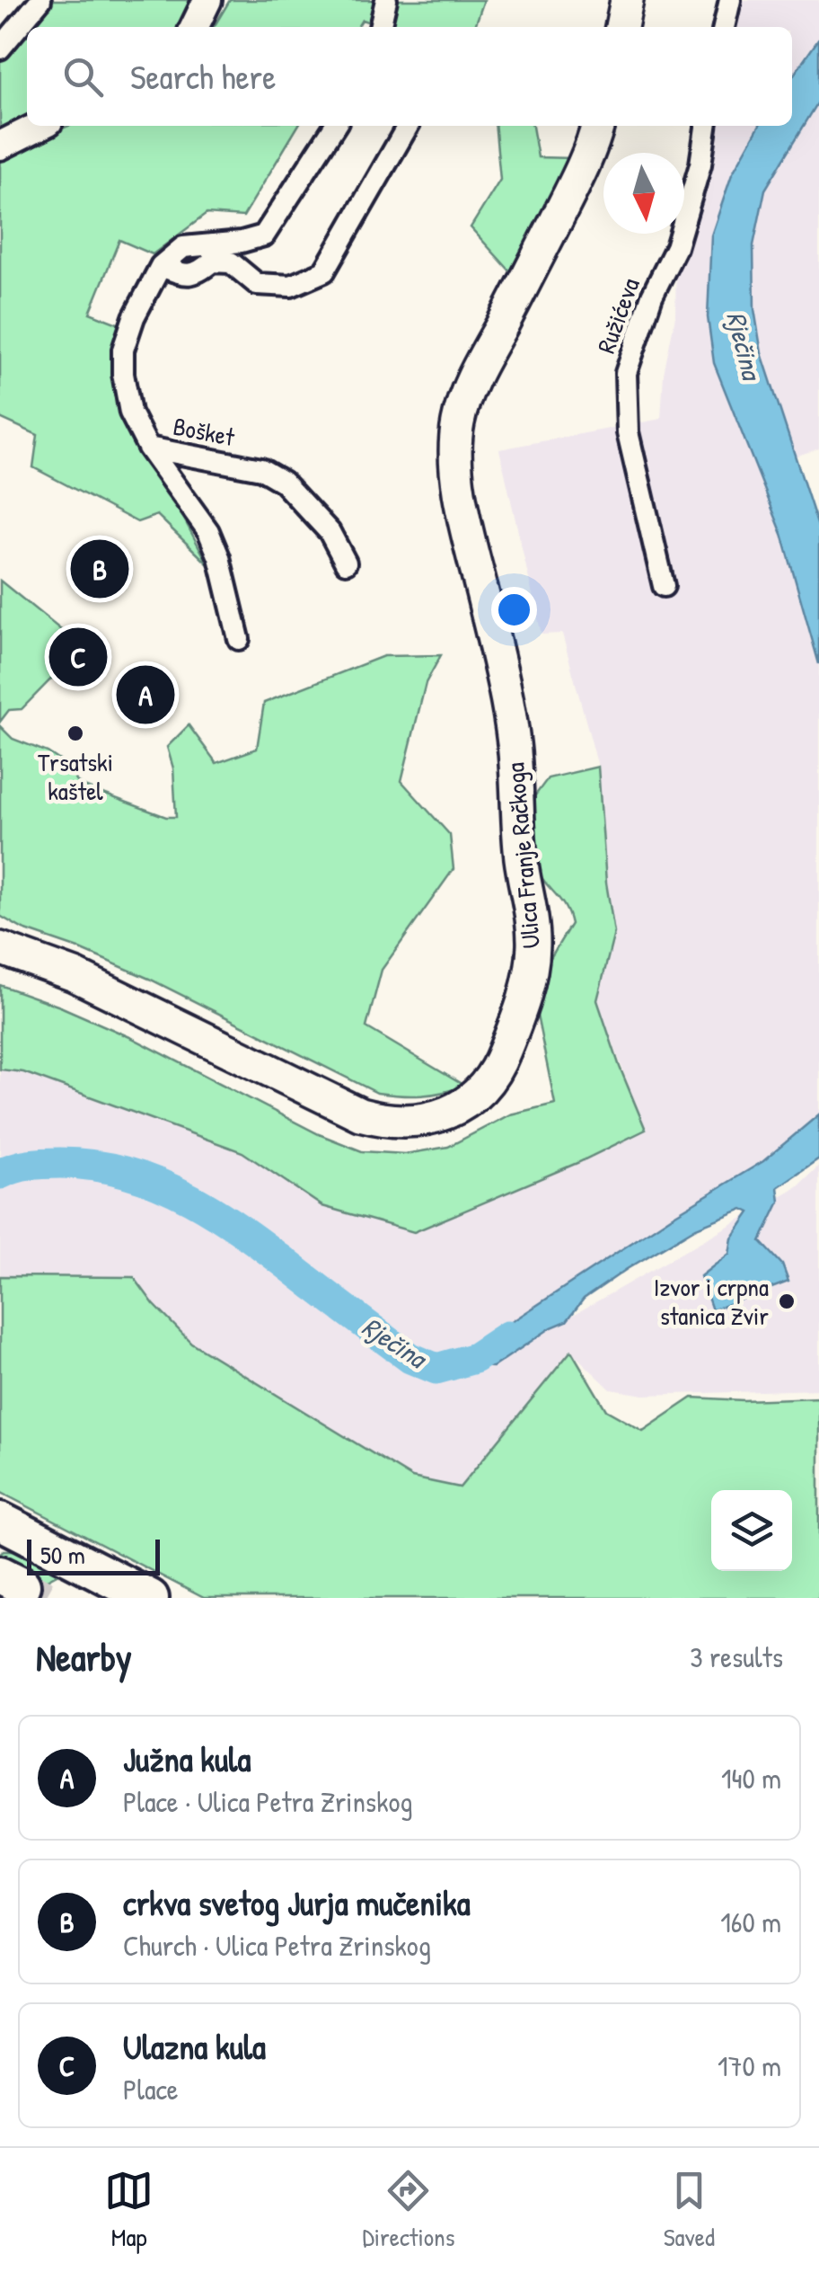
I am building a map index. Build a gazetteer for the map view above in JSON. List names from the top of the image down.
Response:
{
  "streets": {
    "main road": ["Ulica Franje Račkoga"],
    "street": ["Ružićeva", "Bošket"]
  },
  "water": ["Rječina"],
  "places": ["Trsatski kaštel", "Izvor i crpna stanica Zvir"],
  "scale_bar": "50 m",
  "north": "bottom",
  "page": {
    "search": "Search here",
    "pins": ["B", "C", "A"],
    "scale": "50 m",
    "heading": ["Nearby", "3 results"],
    "list": [
      {
        "mark": "A",
        "name": "Južna kula",
        "note": "Place · Ulica Petra Zrinskog",
        "value": "140 m"
      },
      {
        "mark": "B",
        "name": "crkva svetog Jurja mučenika",
        "note": "Church · Ulica Petra Zrinskog",
        "value": "160 m"
      },
      {
        "mark": "C",
        "name": "Ulazna kula",
        "note": "Place",
        "value": "170 m"
      }
    ],
    "nav": ["Map", "Directions", "Saved"]
  }
}
